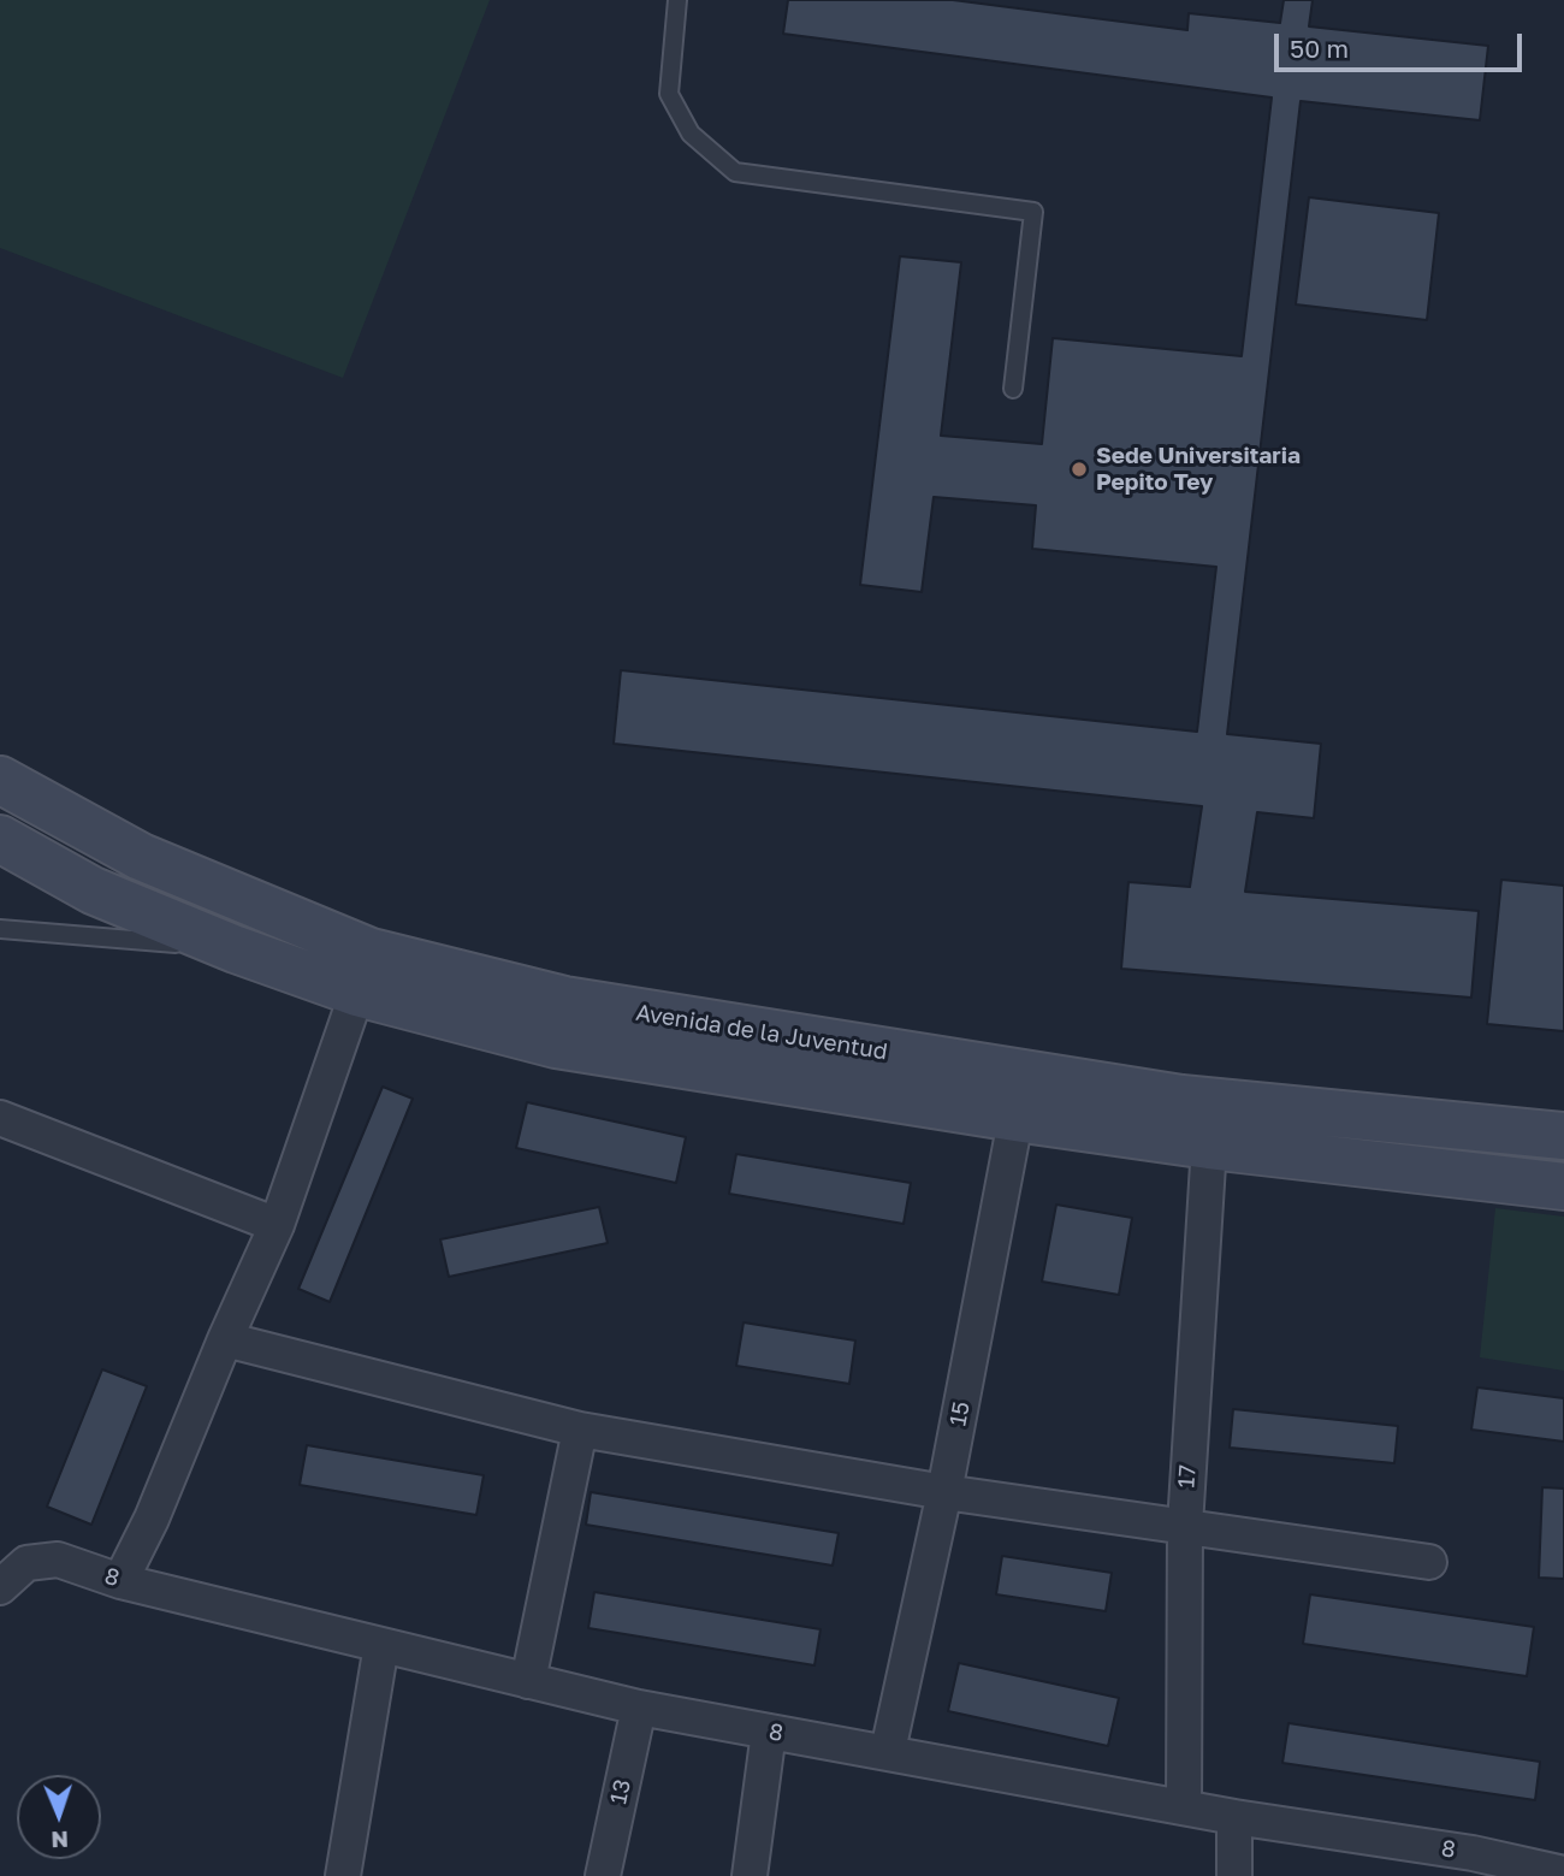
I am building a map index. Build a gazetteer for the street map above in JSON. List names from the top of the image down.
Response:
{
  "streets": {
    "main road": ["Avenida de la Juventud"],
    "street": [
      "15",
      "17",
      "8",
      "13"
    ]
  },
  "crossings": [
    ["Avenida de la Juventud", "15"],
    ["Avenida de la Juventud", "17"],
    ["15", "8"],
    ["17", "8"],
    ["8", "13"]
  ],
  "places": ["Sede Universitaria Pepito Tey"],
  "scale_bar": "50 m",
  "north": "bottom"
}
